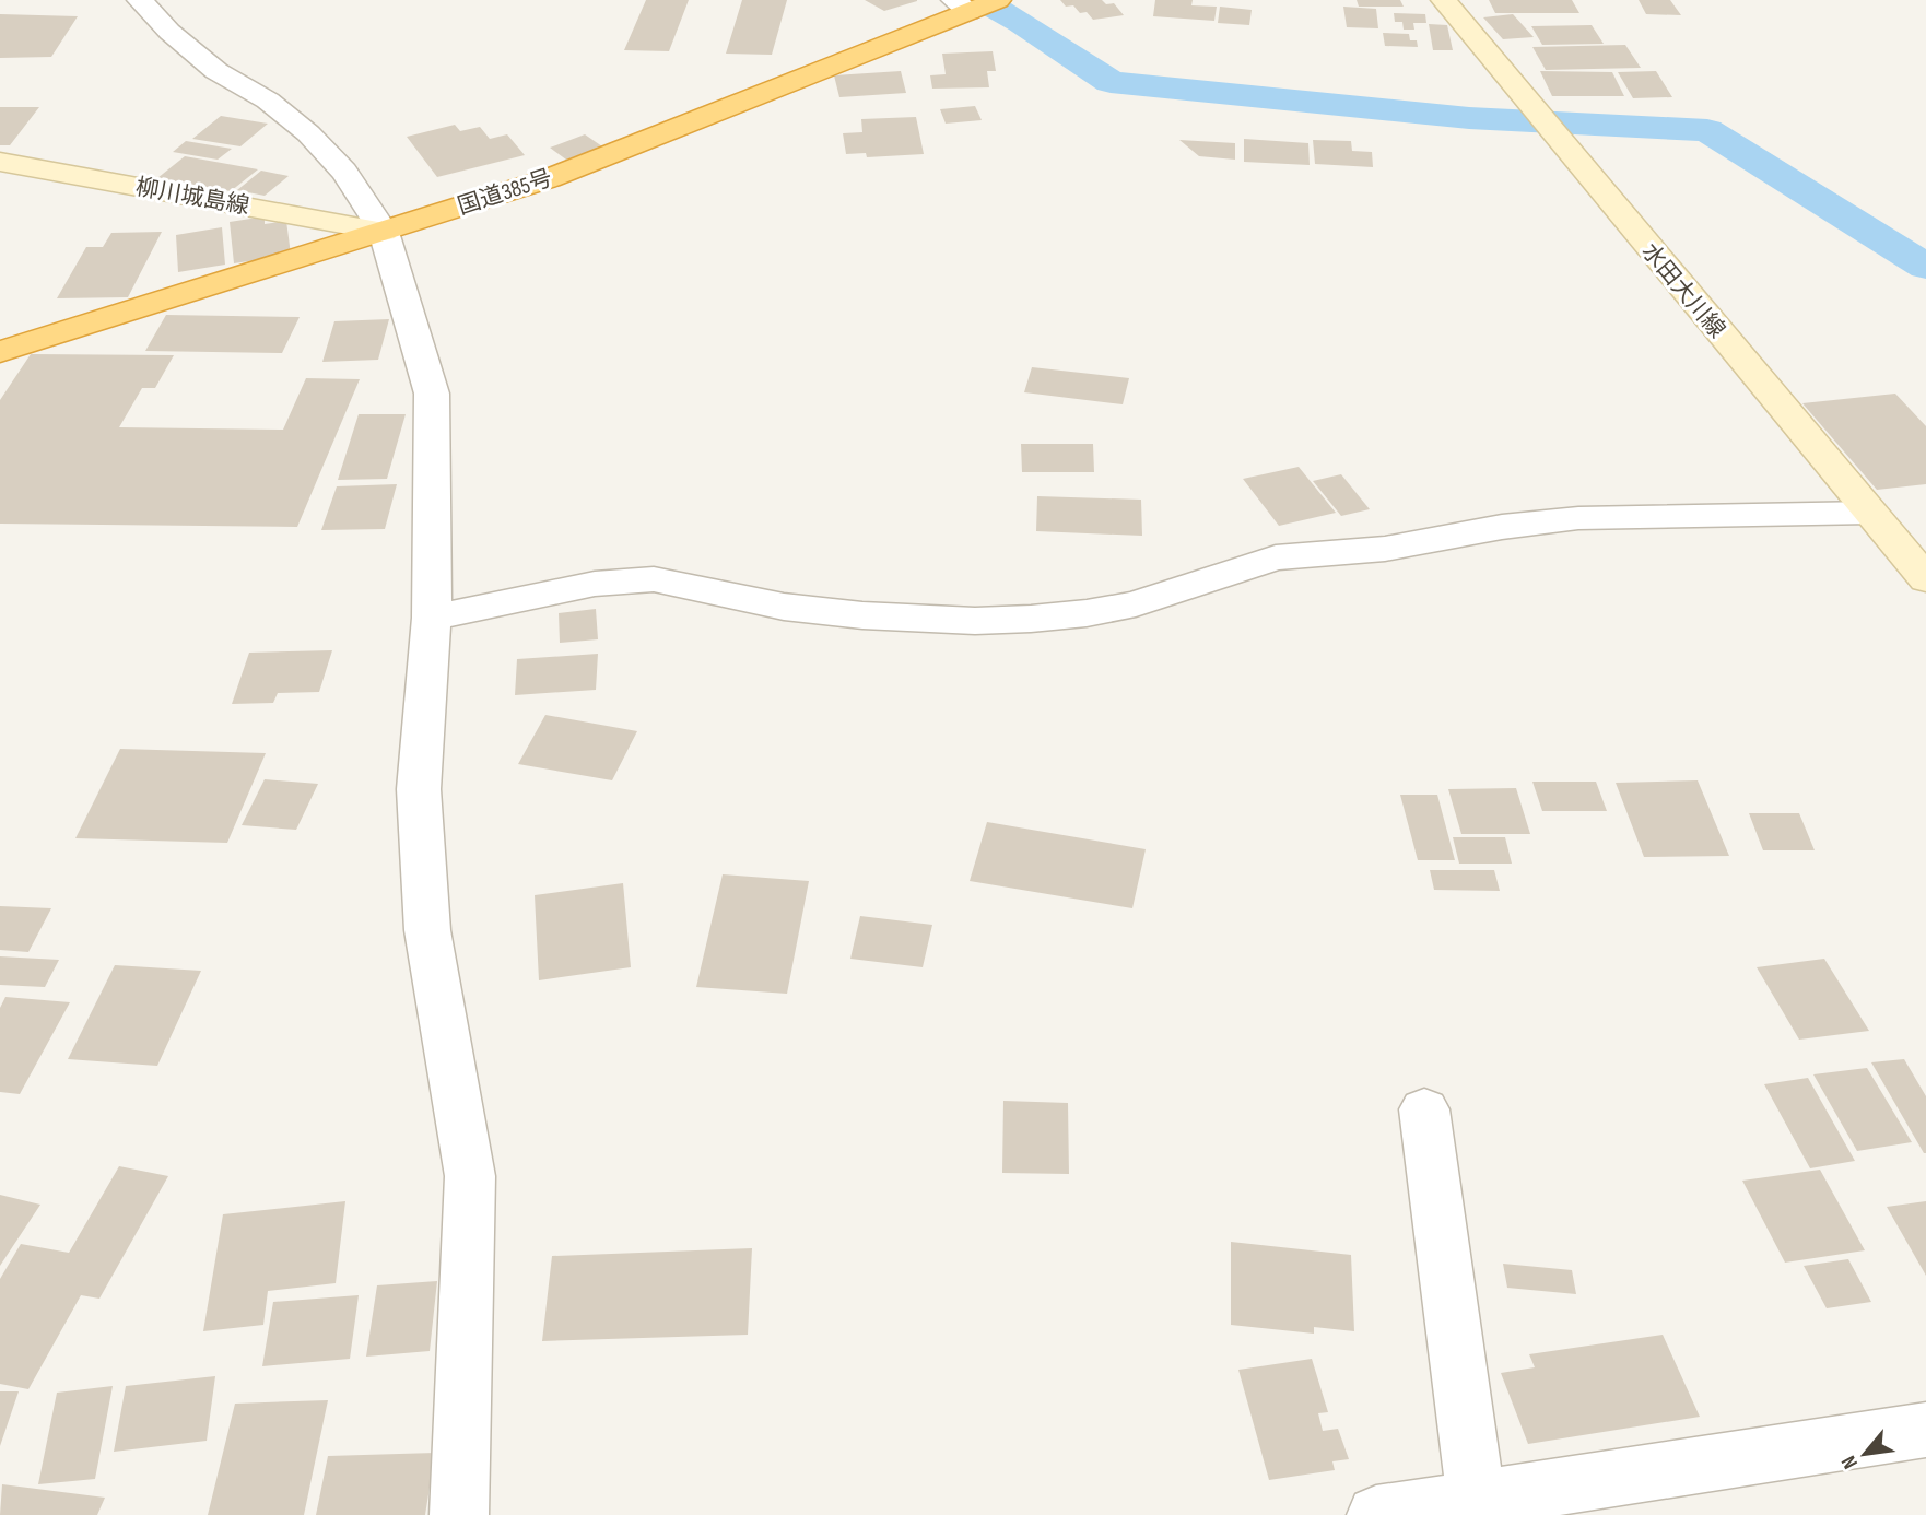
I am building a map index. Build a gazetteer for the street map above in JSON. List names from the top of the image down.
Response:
{
  "streets": {
    "highway": ["国道385号"],
    "main road": ["柳川城島線", "水田大川線"]
  },
  "crossings": [
    ["国道385号", "柳川城島線"]
  ],
  "north": "bottom left"
}
